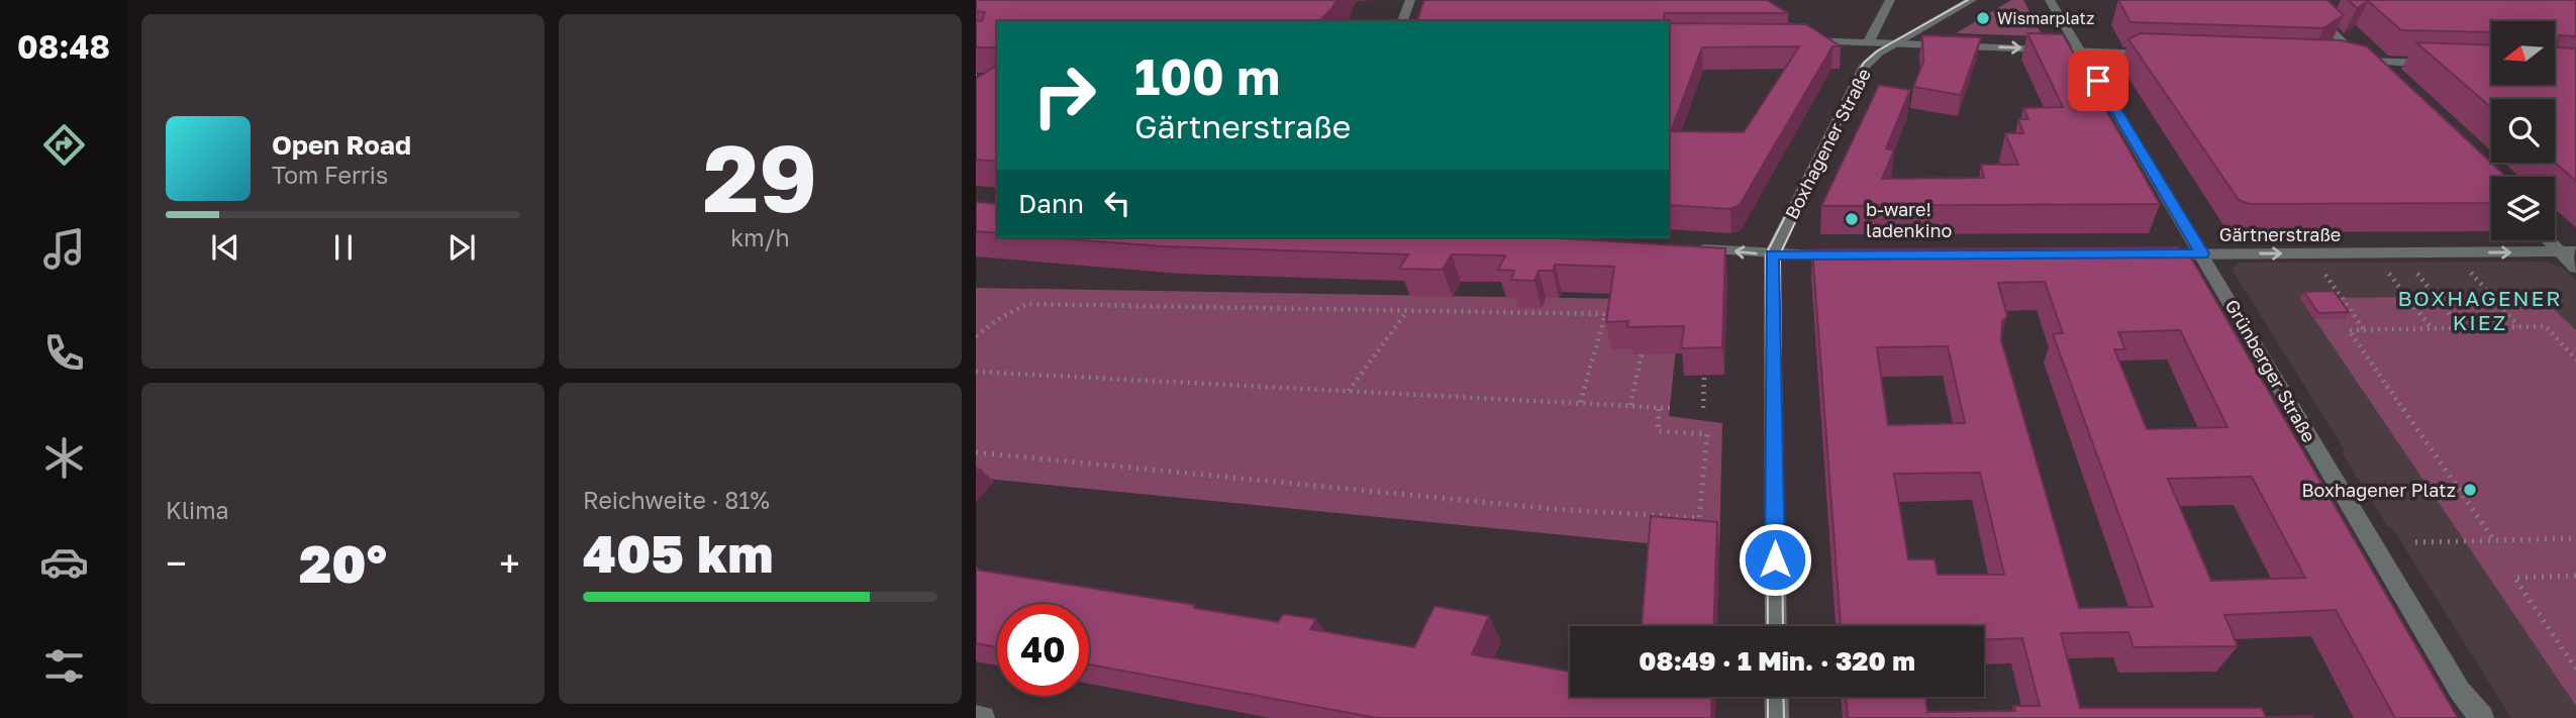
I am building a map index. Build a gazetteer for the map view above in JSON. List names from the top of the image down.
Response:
{
  "streets": {
    "street": ["Boxhagener Straße", "Gärtnerstraße", "Grünberger Straße"]
  },
  "crossings": [
    ["Gärtnerstraße", "Grünberger Straße"]
  ],
  "one_way": ["Gärtnerstraße"],
  "districts": ["BOXHAGENER KIEZ"],
  "places": ["Wismarplatz", "b-ware! ladenkino", "Boxhagener Platz"],
  "north": "left",
  "page": {
    "tabs": "08:48",
    "tile": [
      ["29", "km/h"],
      "Klima",
      ["Reichweite · 81%", "405 km"]
    ],
    "turn": ["100 m", "Gärtnerstraße"],
    "song": ["Open Road", "Tom Ferris"],
    "then": "Dann",
    "heat": ["−", "20°", "+"],
    "limit": "40",
    "trip": "08:49 · 1 Min. · 320 m"
  }
}
